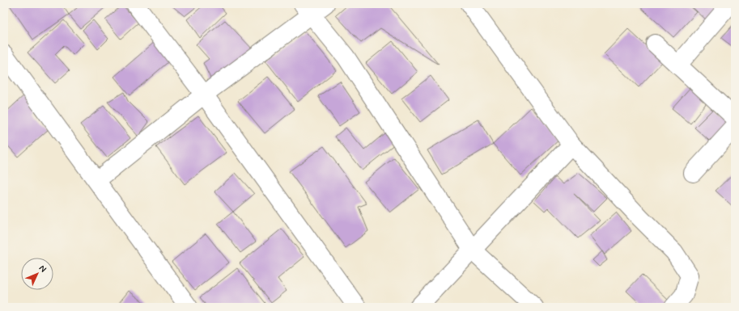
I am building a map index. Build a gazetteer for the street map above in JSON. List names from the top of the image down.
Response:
{
  "north": "top right"
}
